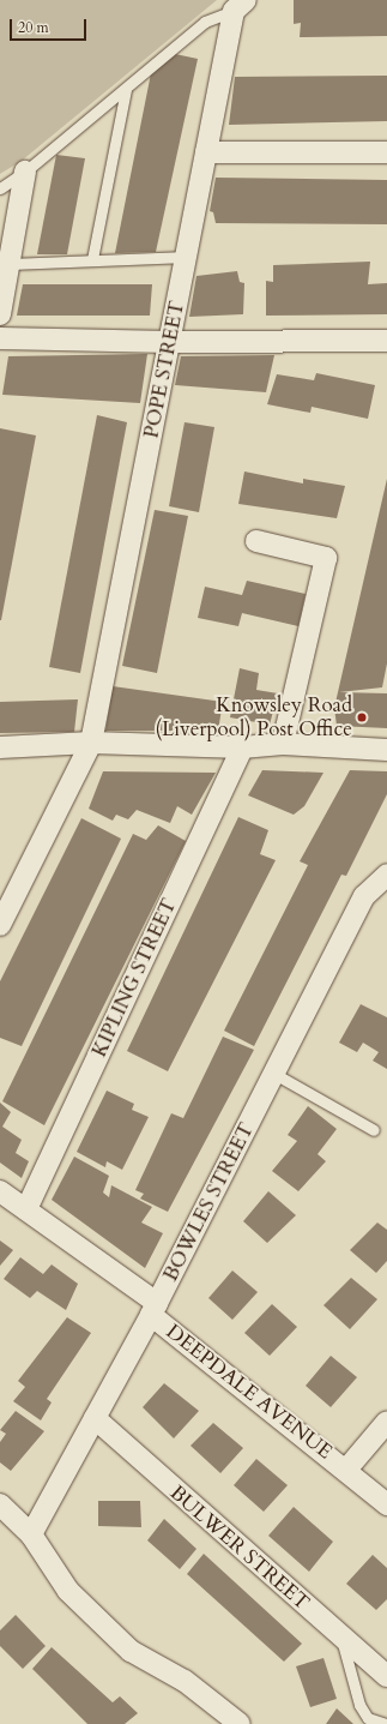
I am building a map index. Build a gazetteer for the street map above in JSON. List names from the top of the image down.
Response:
{
  "streets": {
    "street": [
      "POPE STREET",
      "KIPLING STREET",
      "BOWLES STREET",
      "DEEPDALE AVENUE",
      "BULWER STREET"
    ]
  },
  "crossings": [
    ["KIPLING STREET", "DEEPDALE AVENUE"],
    ["BOWLES STREET", "DEEPDALE AVENUE"],
    ["BOWLES STREET", "BULWER STREET"]
  ],
  "places": ["Knowsley Road (Liverpool) Post Office"],
  "scale_bar": "20 m"
}
